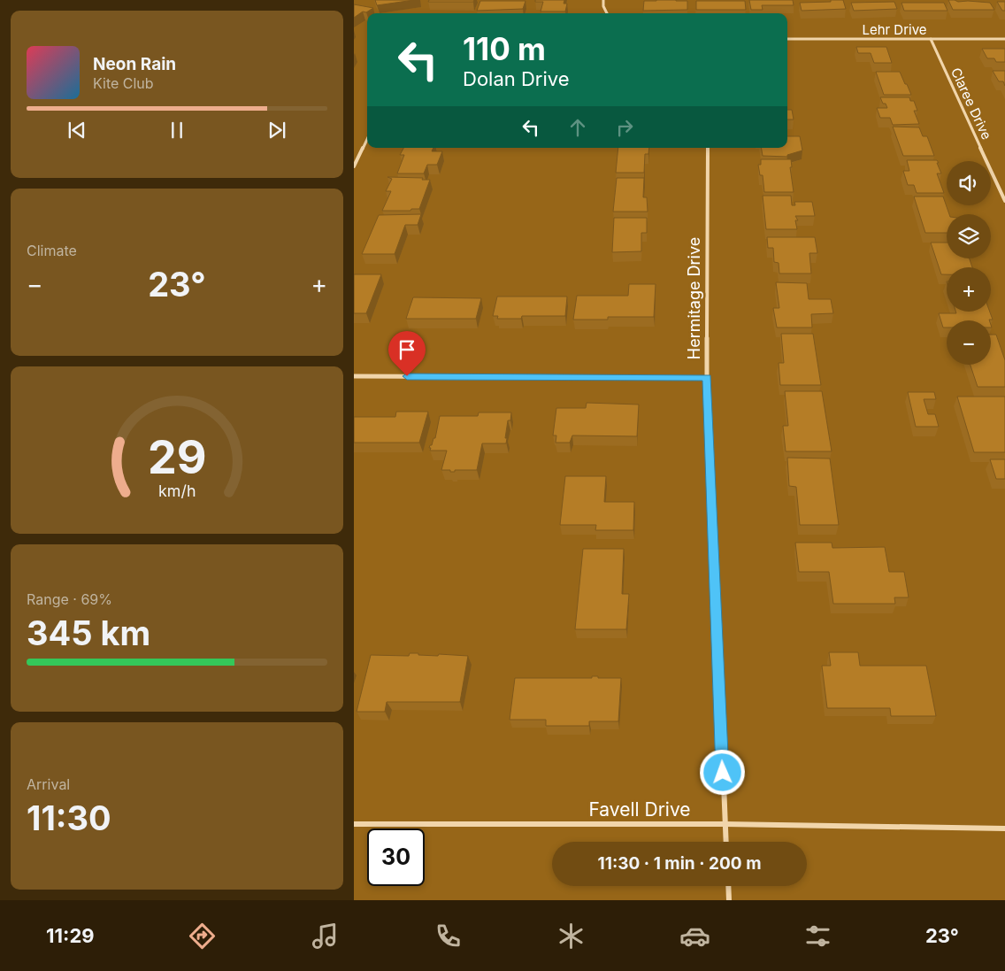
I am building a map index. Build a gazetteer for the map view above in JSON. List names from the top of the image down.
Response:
{
  "streets": {
    "street": [
      "Lehr Drive",
      "Claree Drive",
      "Hermitage Drive",
      "Favell Drive"
    ]
  },
  "crossings": [
    ["Lehr Drive", "Claree Drive"],
    ["Hermitage Drive", "Favell Drive"]
  ],
  "page": {
    "turn": ["110 m", "Dolan Drive"],
    "song": ["Neon Rain", "Kite Club"],
    "map_buttons": ["+", "−"],
    "tile": [
      "Climate",
      ["Range · 69%", "345 km"],
      ["Arrival", "11:30"]
    ],
    "heat": ["−", "23°", "+"],
    "limit": "30",
    "trip": "11:30 · 1 min · 200 m",
    "tabs": ["11:29", "23°"],
    "gauge": ["29", "km/h"]
  }
}
